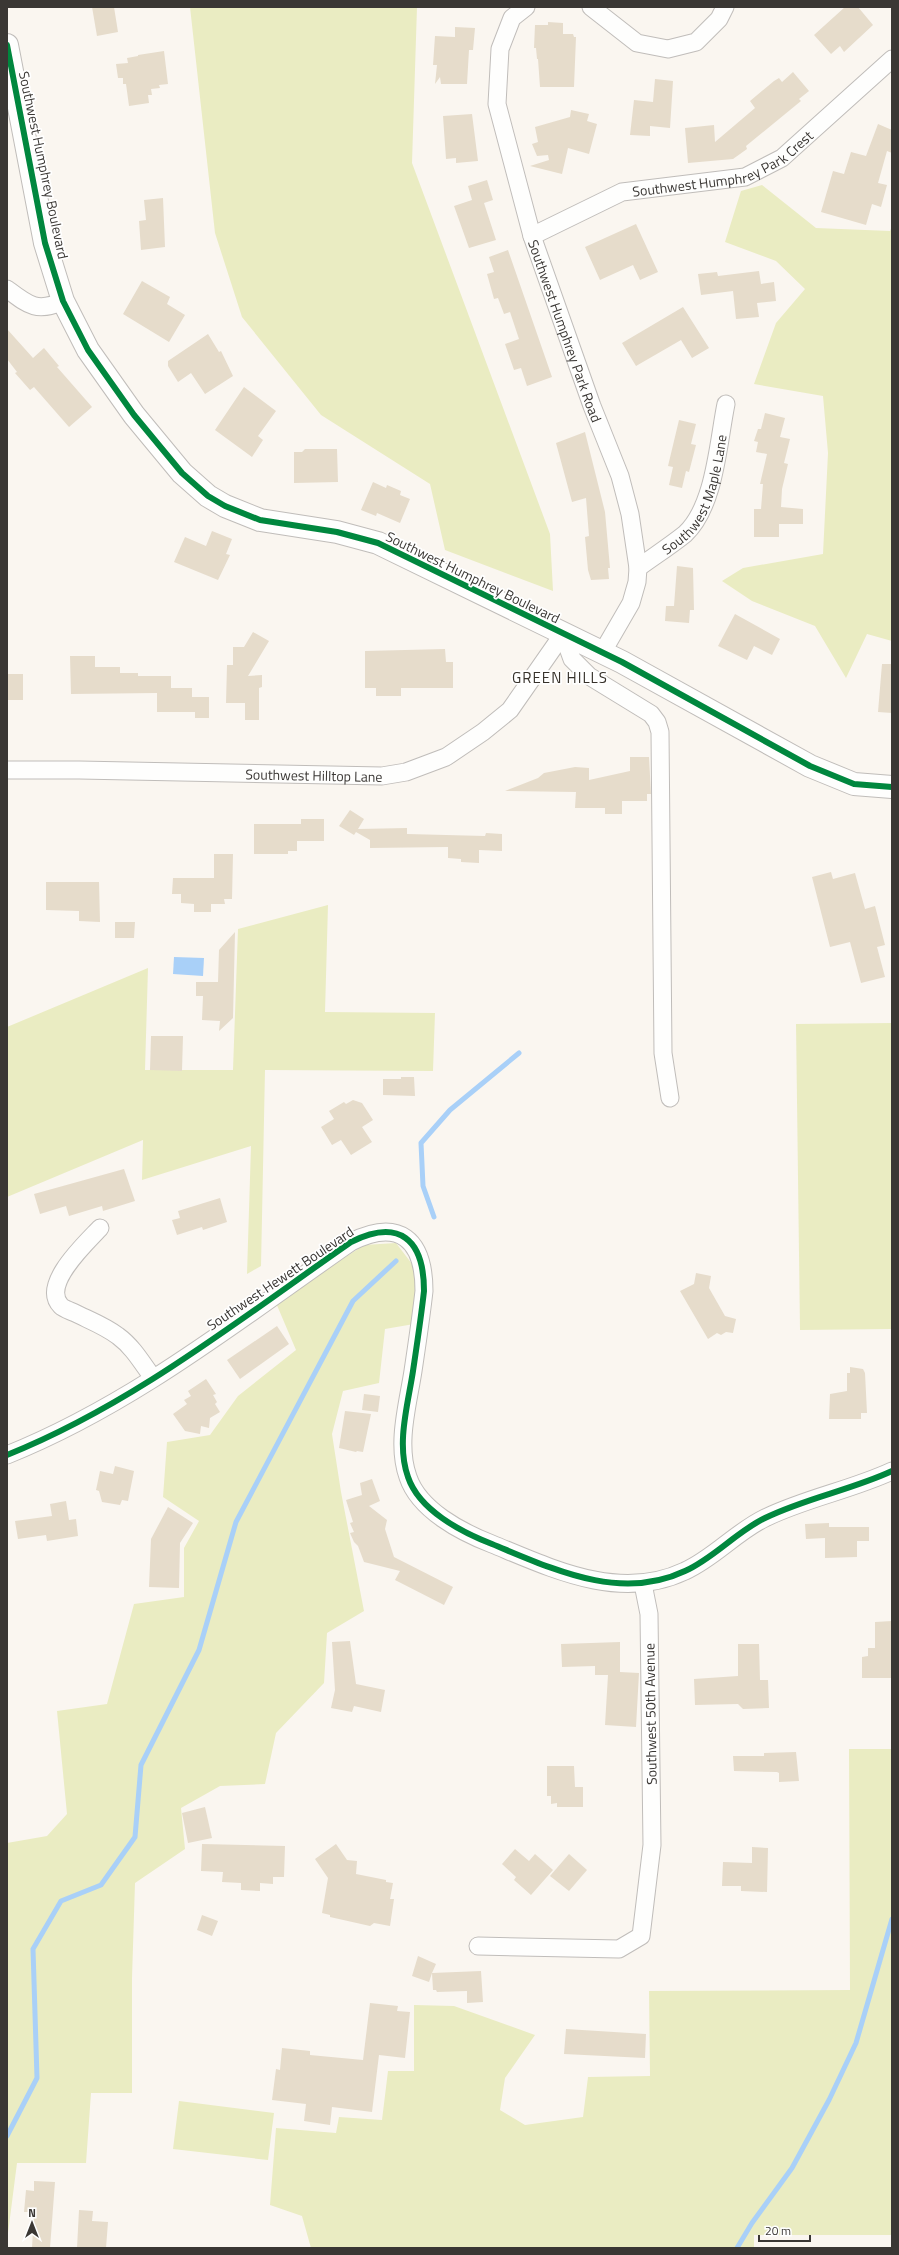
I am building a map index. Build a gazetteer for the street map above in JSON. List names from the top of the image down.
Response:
{
  "streets": {
    "main road": ["Southwest Humphrey Boulevard"],
    "street": [
      "Southwest Humphrey Park Crest",
      "Southwest Humphrey Park Road",
      "Southwest Maple Lane",
      "Southwest Hilltop Lane",
      "Southwest Hewett Boulevard",
      "Southwest 50th Avenue"
    ]
  },
  "crossings": [
    ["Southwest Humphrey Park Crest", "Southwest Humphrey Park Road"],
    ["Southwest Humphrey Boulevard", "Southwest Humphrey Park Road"],
    ["Southwest Humphrey Boulevard", "Southwest Hilltop Lane"],
    ["Southwest Humphrey Park Road", "Southwest Maple Lane"],
    ["Southwest Hewett Boulevard", "Southwest 50th Avenue"]
  ],
  "districts": ["GREEN HILLS"],
  "scale_bar": "20 m",
  "north": "top"
}
